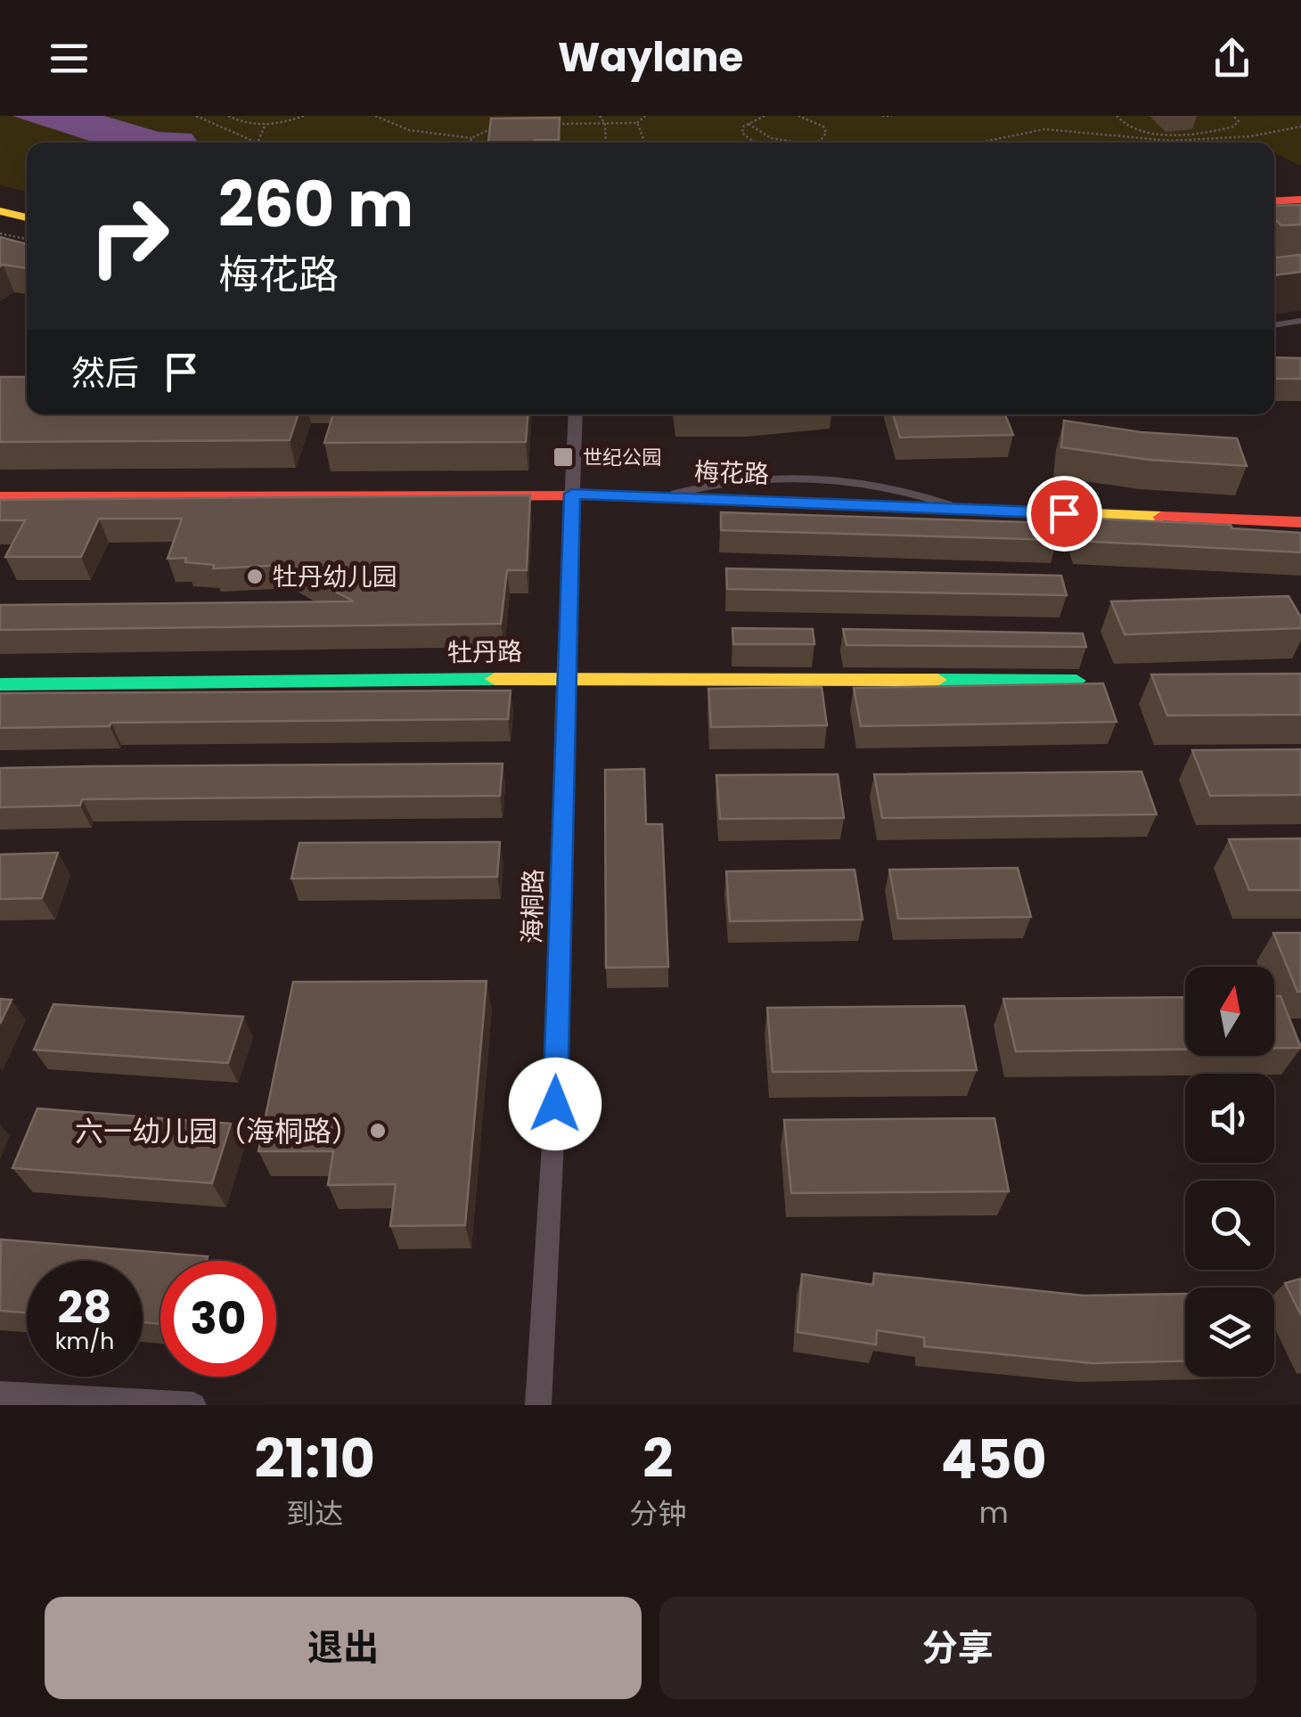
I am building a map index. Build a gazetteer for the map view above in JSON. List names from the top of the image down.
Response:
{
  "streets": {
    "street": ["梅花路", "牡丹路", "海桐路"]
  },
  "crossings": [
    ["梅花路", "海桐路"],
    ["牡丹路", "海桐路"]
  ],
  "places": {
    "transit": ["世纪公园"],
    "other": ["牡丹幼儿园", "六一幼儿园（海桐路）"]
  },
  "north": "top",
  "page": {
    "header": "Waylane",
    "turn": ["260 m", "梅花路"],
    "then": "然后",
    "speed": "28 km/h",
    "limit": "30",
    "eta": [
      "21:10",
      "到达",
      "2",
      "分钟",
      "450",
      "m"
    ],
    "buttons": ["退出", "分享"]
  }
}
